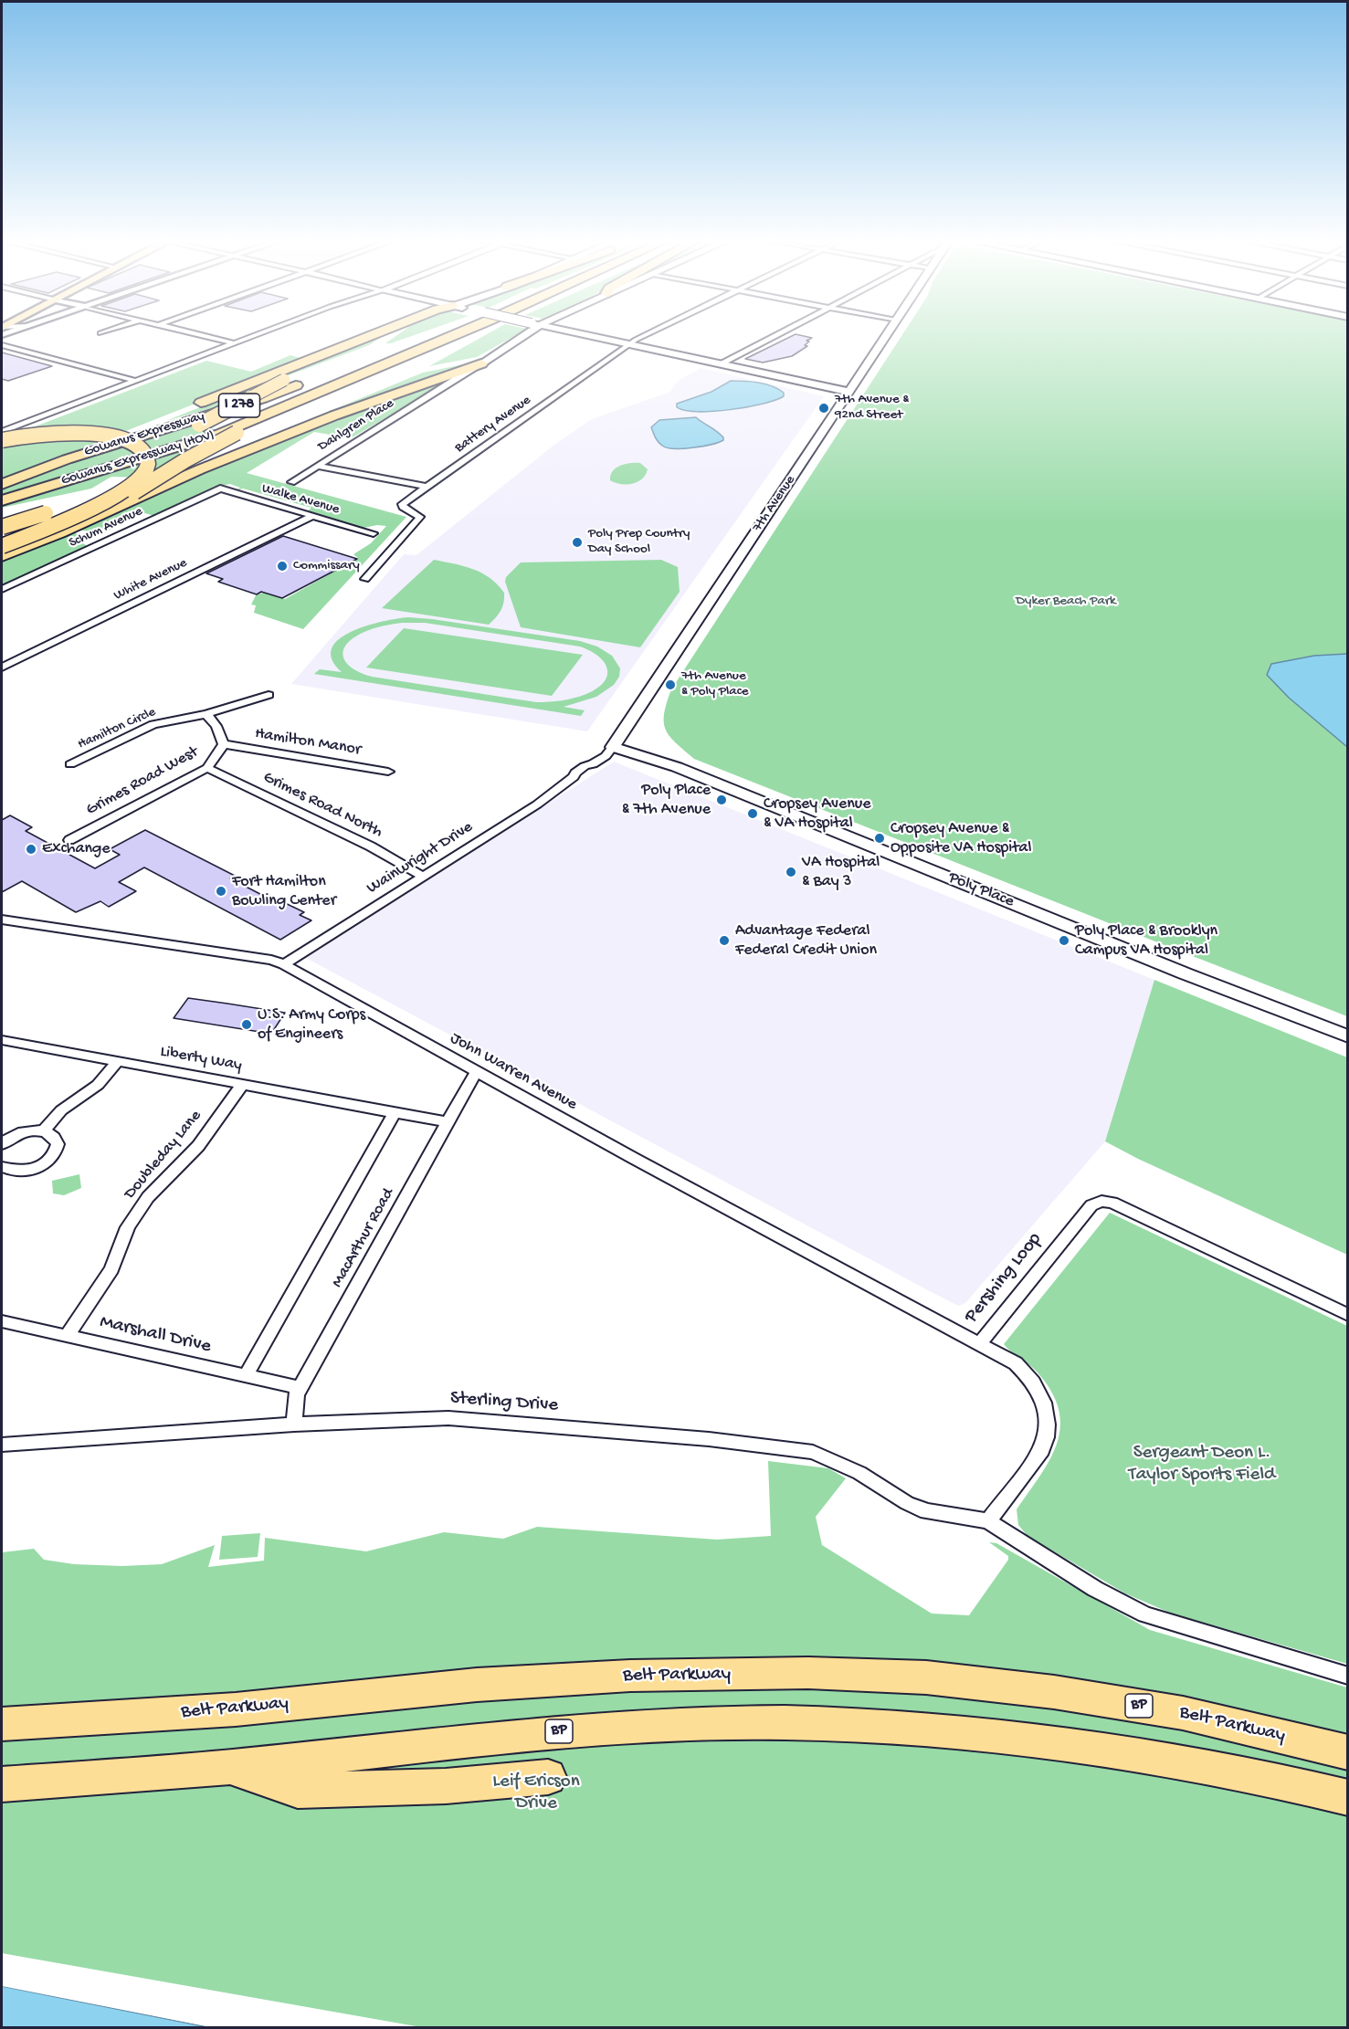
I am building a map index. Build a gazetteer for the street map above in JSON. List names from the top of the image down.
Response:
{
  "streets": {
    "highway": [
      "I 278",
      "Gowanus Expressway",
      "Gowanus Expressway (HOV)",
      "Belt Parkway",
      "BP"
    ],
    "main road": ["Dahlgren Place", "7th Avenue", "Poly Place"],
    "street": [
      "Battery Avenue",
      "Walke Avenue",
      "Schum Avenue",
      "White Avenue",
      "Hamilton Circle",
      "Hamilton Manor",
      "Grimes Road West",
      "Grimes Road North",
      "Wainwright Drive",
      "Liberty Way",
      "John Warren Avenue",
      "Doubleday Lane",
      "MacArthur Road",
      "Pershing Loop",
      "Marshall Drive",
      "Sterling Drive"
    ]
  },
  "crossings": [
    ["Walke Avenue", "Schum Avenue"],
    ["Walke Avenue", "White Avenue"],
    ["7th Avenue", "Wainwright Drive"],
    ["7th Avenue", "Poly Place"],
    ["Hamilton Manor", "Grimes Road West"],
    ["Grimes Road West", "Grimes Road North"],
    ["Grimes Road North", "Wainwright Drive"],
    ["Wainwright Drive", "John Warren Avenue"],
    ["Liberty Way", "Doubleday Lane"],
    ["Liberty Way", "MacArthur Road"],
    ["John Warren Avenue", "MacArthur Road"],
    ["John Warren Avenue", "Pershing Loop"],
    ["Doubleday Lane", "Marshall Drive"],
    ["MacArthur Road", "Marshall Drive"],
    ["MacArthur Road", "Sterling Drive"],
    ["Pershing Loop", "Sterling Drive"]
  ],
  "parks": ["Dyker Beach Park", "Sergeant Deon L. Taylor Sports Field", "Leif Ericson Drive"],
  "places": [
    "7th Avenue & 92nd Street",
    "Poly Prep Country Day School",
    "Commissary",
    "7th Avenue & Poly Place",
    "Poly Place & 7th Avenue",
    "Cropsey Avenue & VA Hospital",
    "Cropsey Avenue & Opposite VA Hospital",
    "Exchange",
    "VA Hospital & Bay 3",
    "Fort Hamilton Bowling Center",
    "Advantage Federal Federal Credit Union",
    "Poly Place & Brooklyn Campus VA Hospital",
    "U.S. Army Corps of Engineers"
  ]
}
